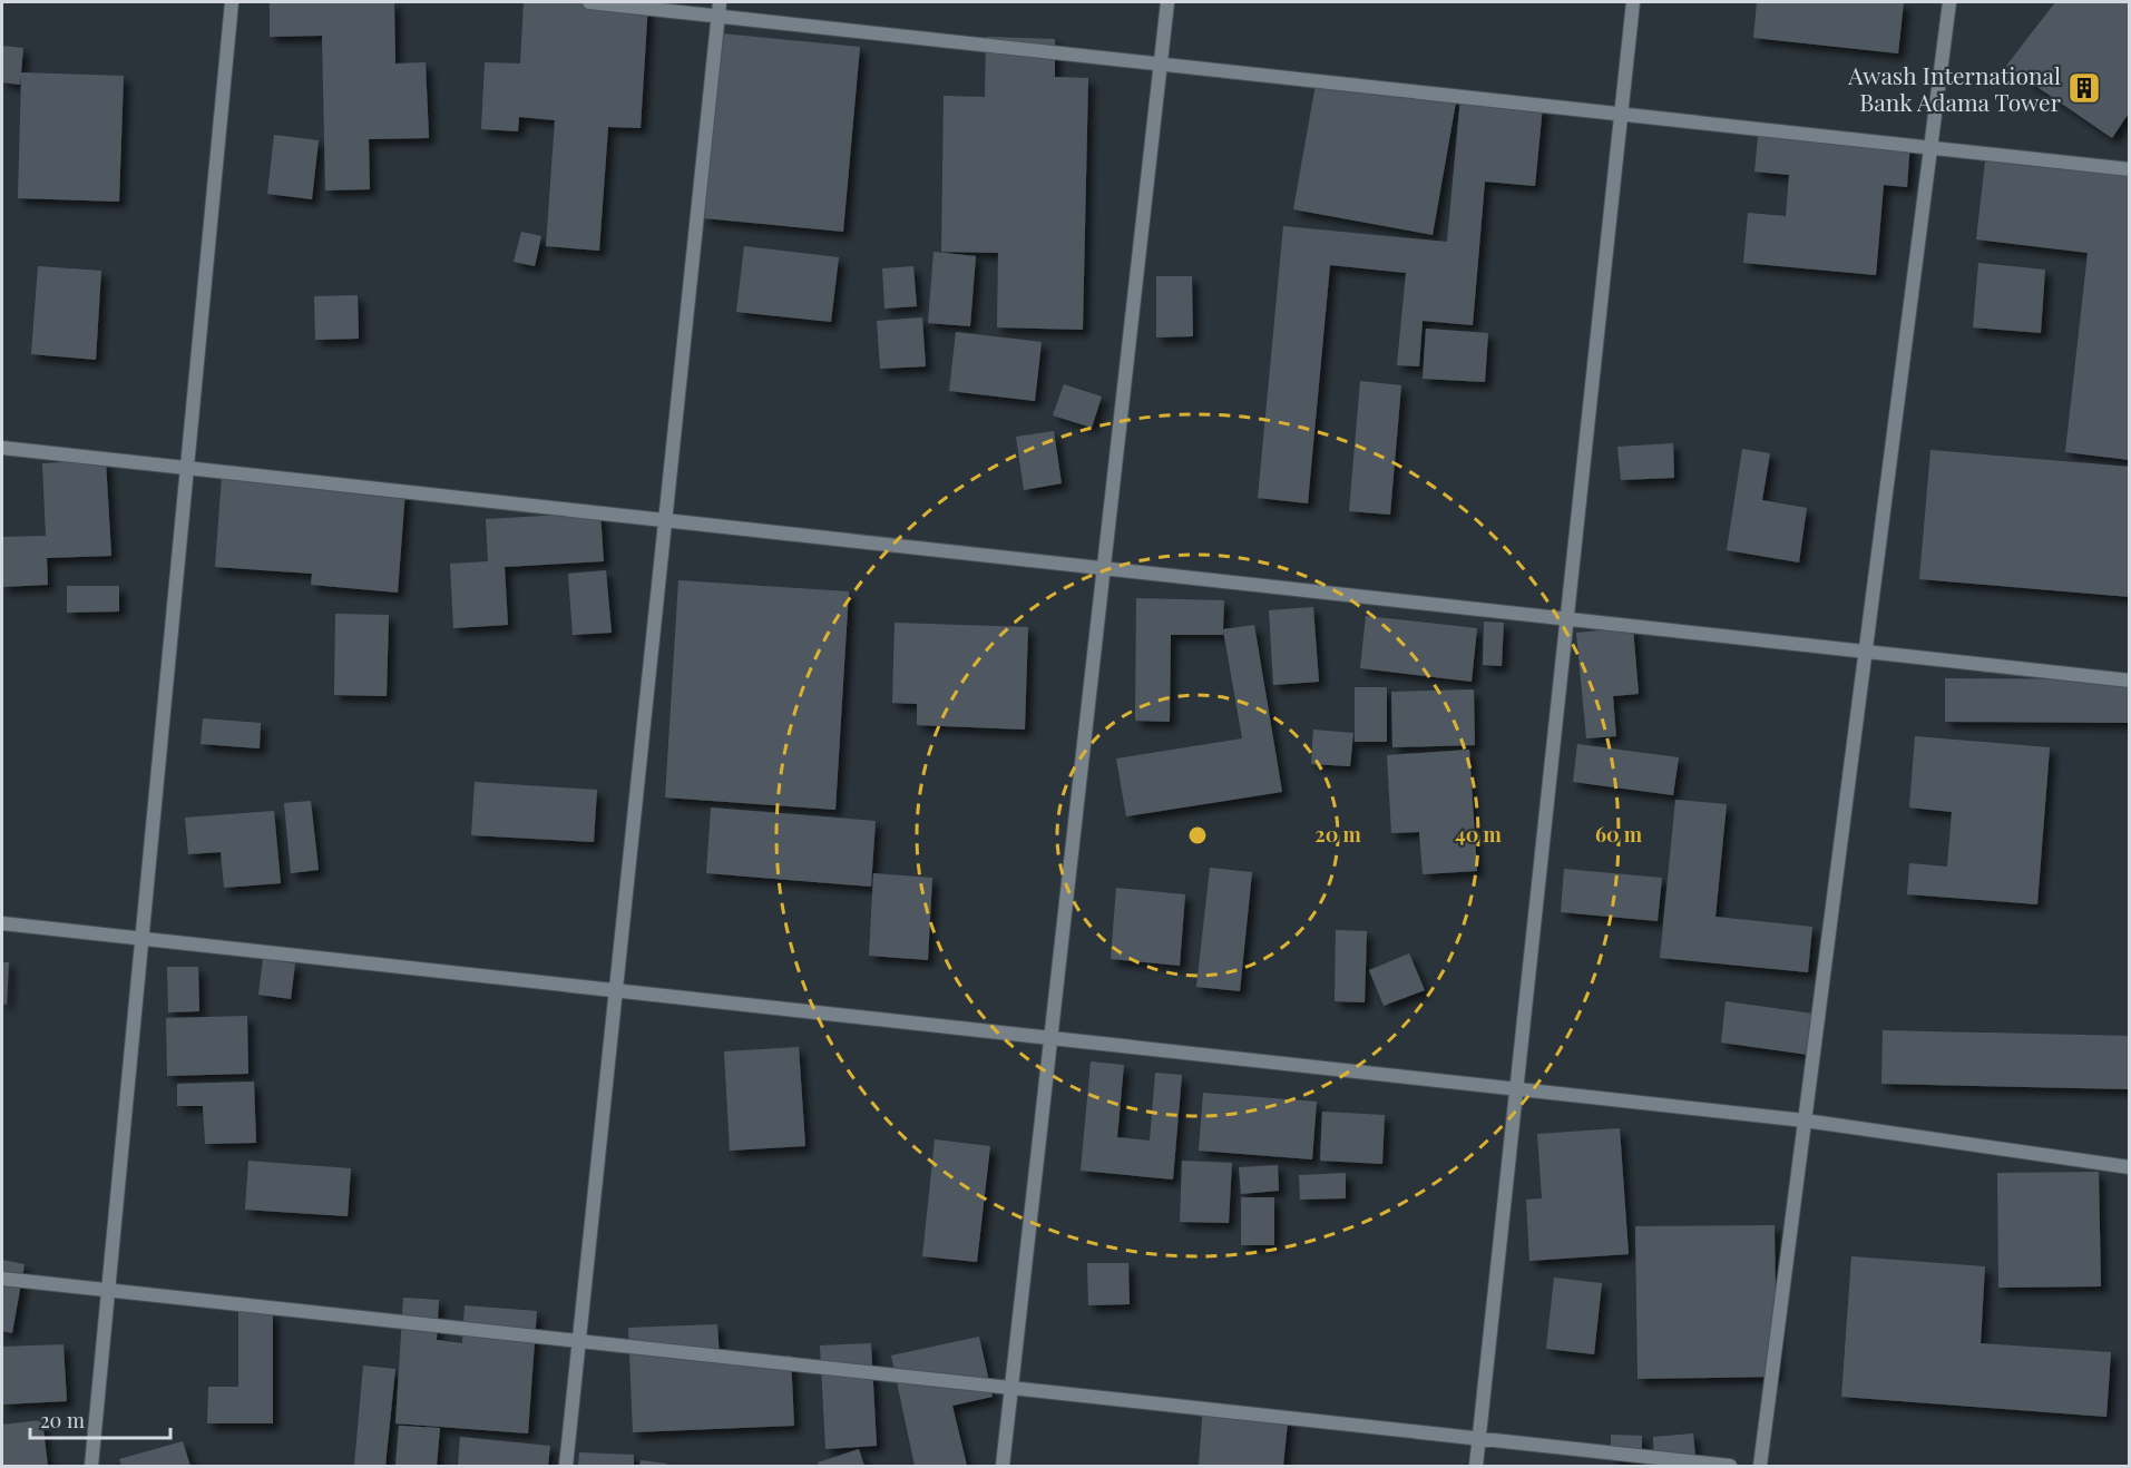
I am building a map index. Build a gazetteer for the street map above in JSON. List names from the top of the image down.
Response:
{
  "places": {
    "building": ["Awash International Bank Adama Tower"]
  },
  "scale_bar": "20 m",
  "rings": ["20 m", "40 m", "60 m"]
}
